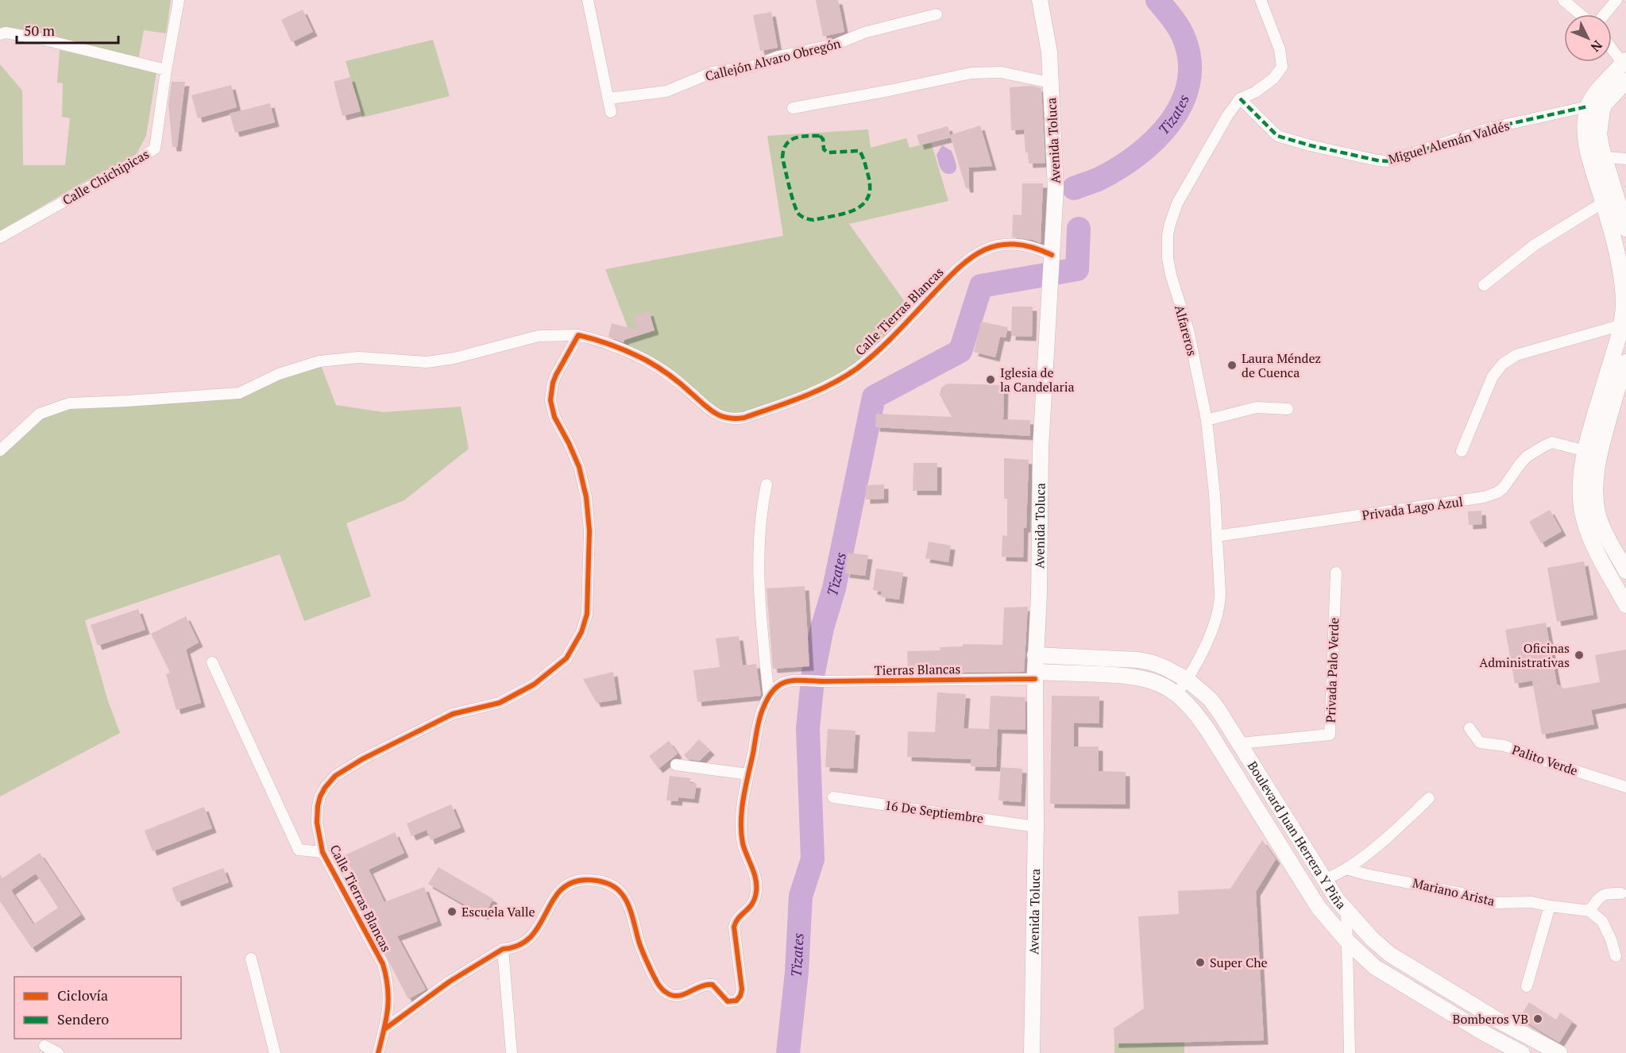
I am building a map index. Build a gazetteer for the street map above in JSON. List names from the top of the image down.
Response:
{
  "streets": {
    "main road": ["Avenida Toluca", "Boulevard Juan Herrera Y Piña"],
    "street": [
      "Callejón Alvaro Obregón",
      "Miguel Alemán Valdés",
      "Calle Chichipicas",
      "Calle Tierras Blancas",
      "Alfareros",
      "Privada Lago Azul",
      "Tierras Blancas",
      "Privada Palo Verde",
      "Palito Verde",
      "16 De Septiembre",
      "Mariano Arista"
    ]
  },
  "crossings": [
    ["Avenida Toluca", "Calle Tierras Blancas"],
    ["Avenida Toluca", "Tierras Blancas"],
    ["Avenida Toluca", "16 De Septiembre"],
    ["Avenida Toluca", "Boulevard Juan Herrera Y Piña"],
    ["Miguel Alemán Valdés", "Alfareros"],
    ["Alfareros", "Privada Lago Azul"],
    ["Alfareros", "Boulevard Juan Herrera Y Piña"],
    ["Tierras Blancas", "Boulevard Juan Herrera Y Piña"],
    ["Privada Palo Verde", "Boulevard Juan Herrera Y Piña"]
  ],
  "water": ["Tizates"],
  "places": [
    "Laura Méndez de Cuenca",
    "Iglesia de la Candelaria",
    "Oficinas Administrativas",
    "Escuela Valle",
    "Super Che",
    "Bomberos VB"
  ],
  "legend": ["Ciclovía", "Sendero"],
  "scale_bar": "50 m",
  "north": "bottom right"
}
